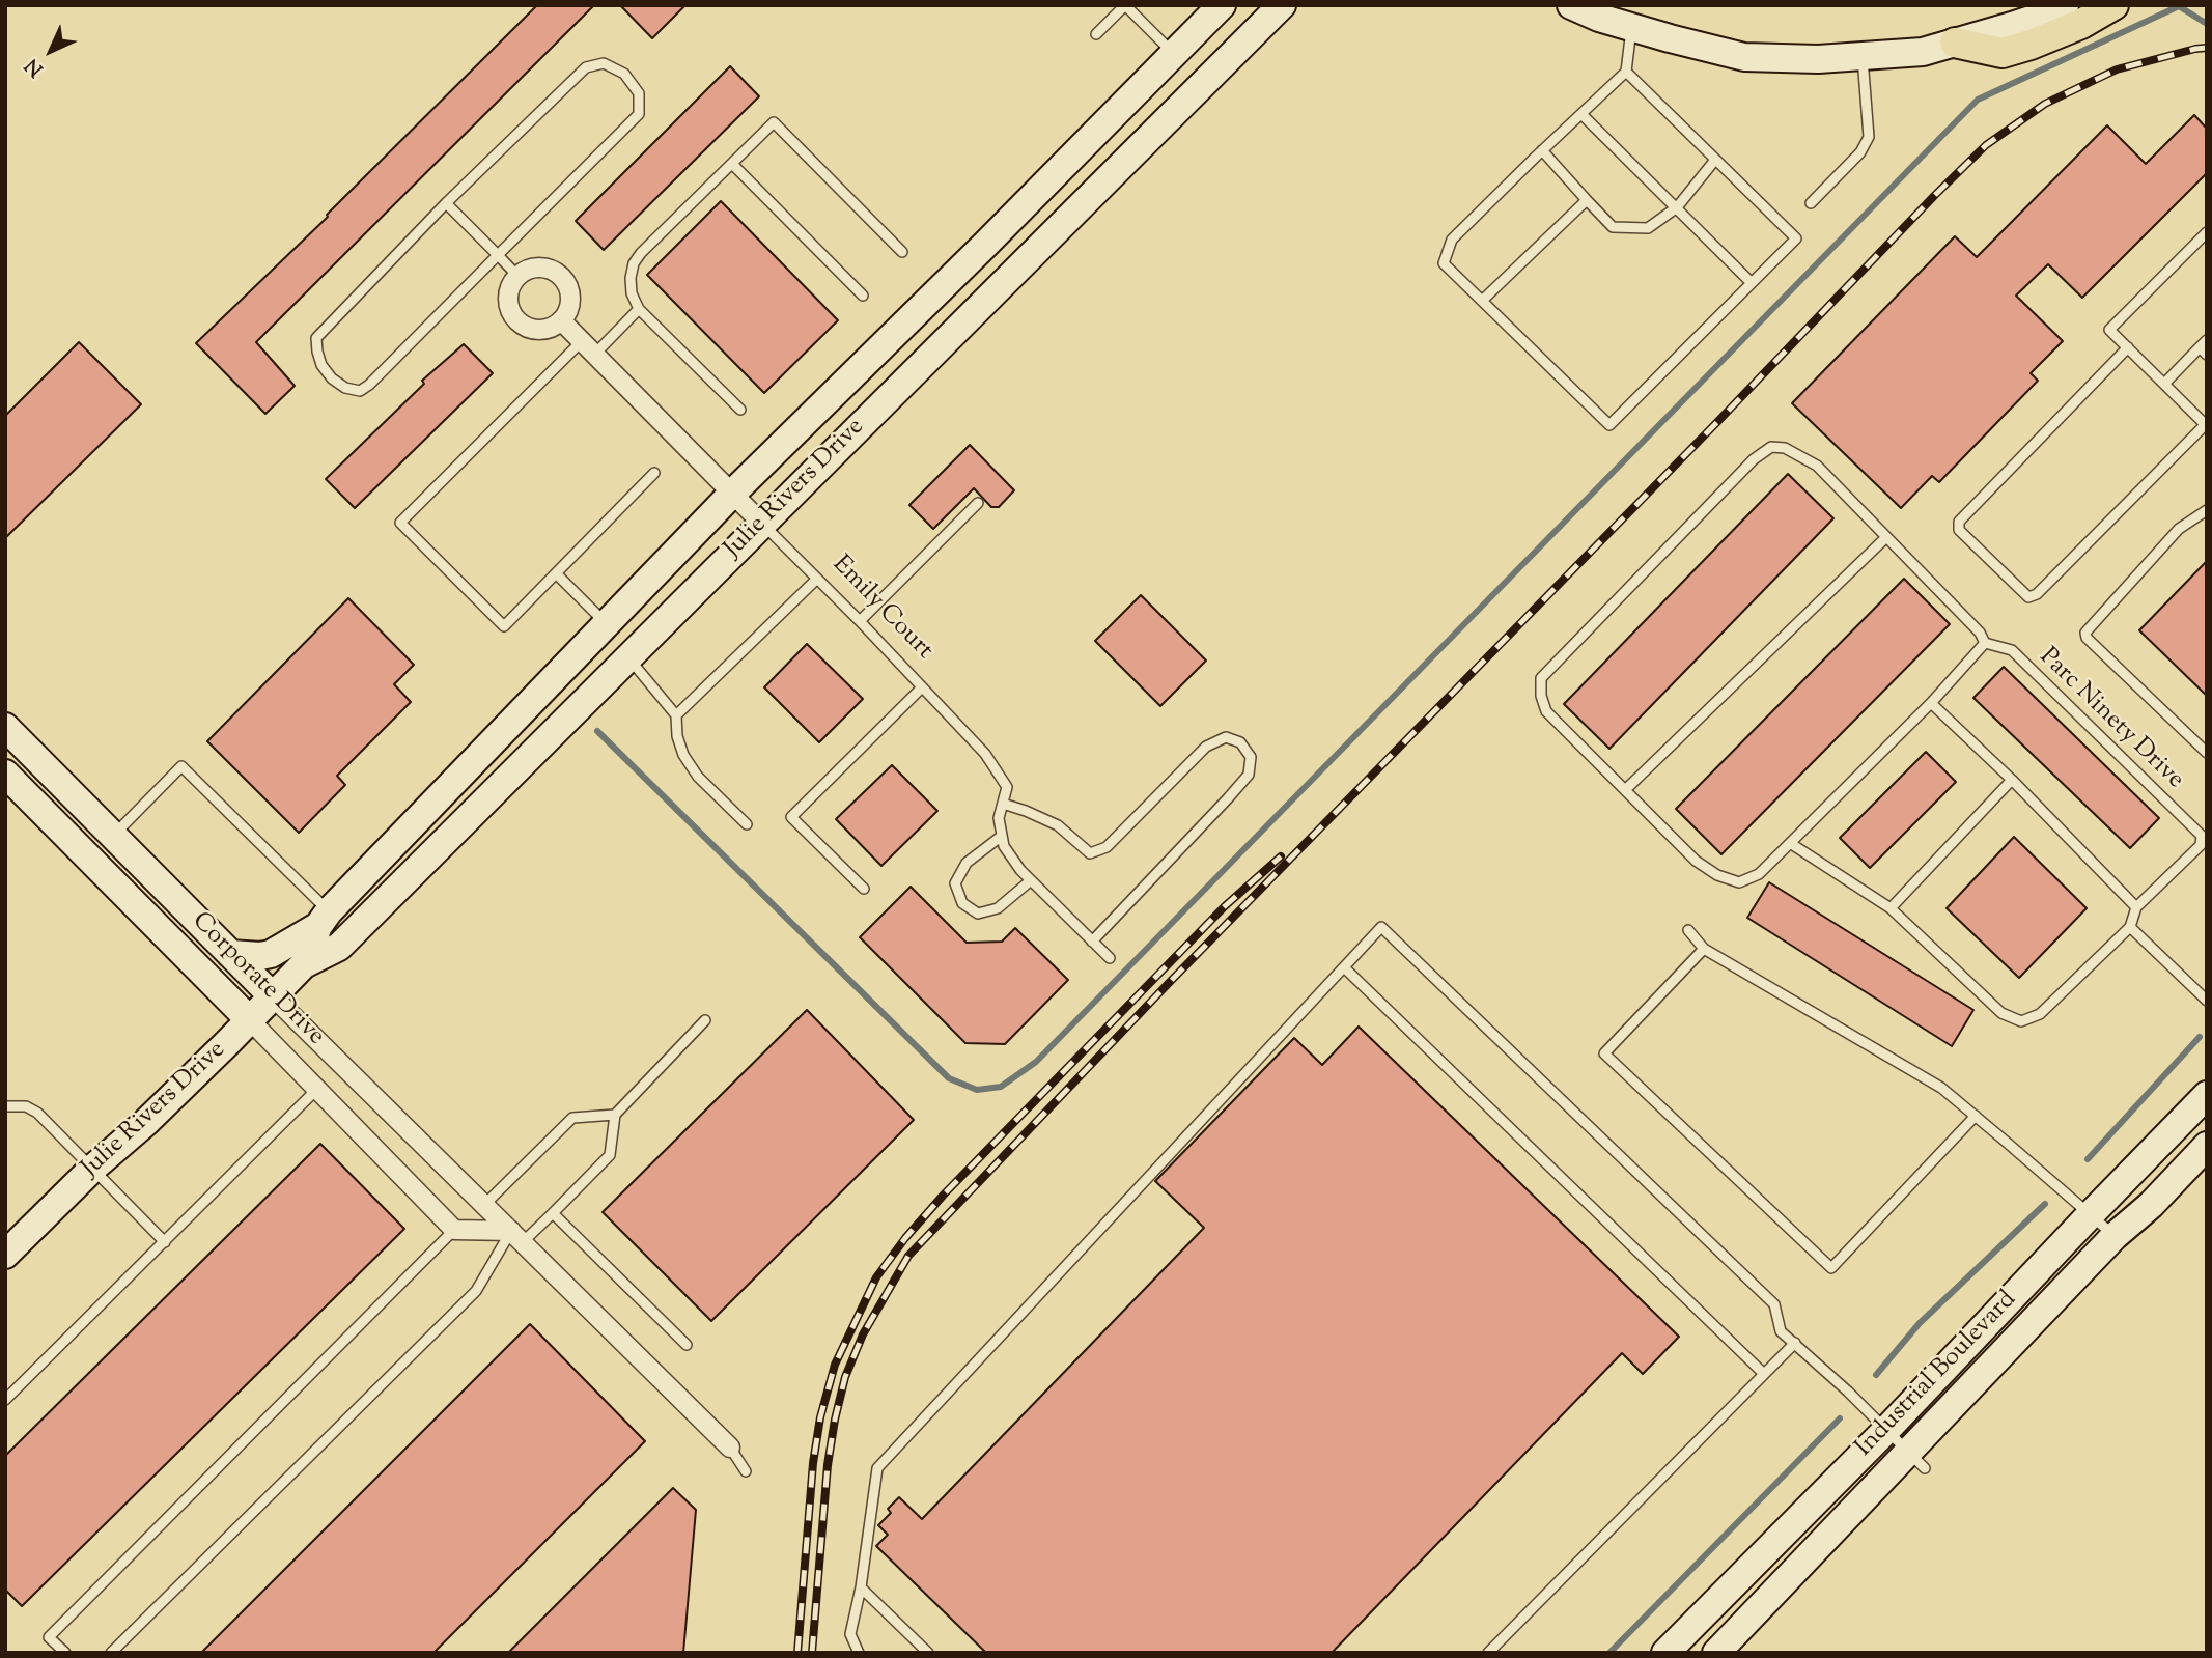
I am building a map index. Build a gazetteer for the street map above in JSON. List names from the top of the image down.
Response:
{
  "streets": {
    "street": [
      "Julie Rivers Drive",
      "Emily Court",
      "Corporate Drive",
      "Industrial Boulevard"
    ],
    "lane": ["Parc Ninety Drive"]
  },
  "crossings": [
    ["Julie Rivers Drive", "Emily Court"],
    ["Julie Rivers Drive", "Corporate Drive"]
  ],
  "north": "bottom left"
}
